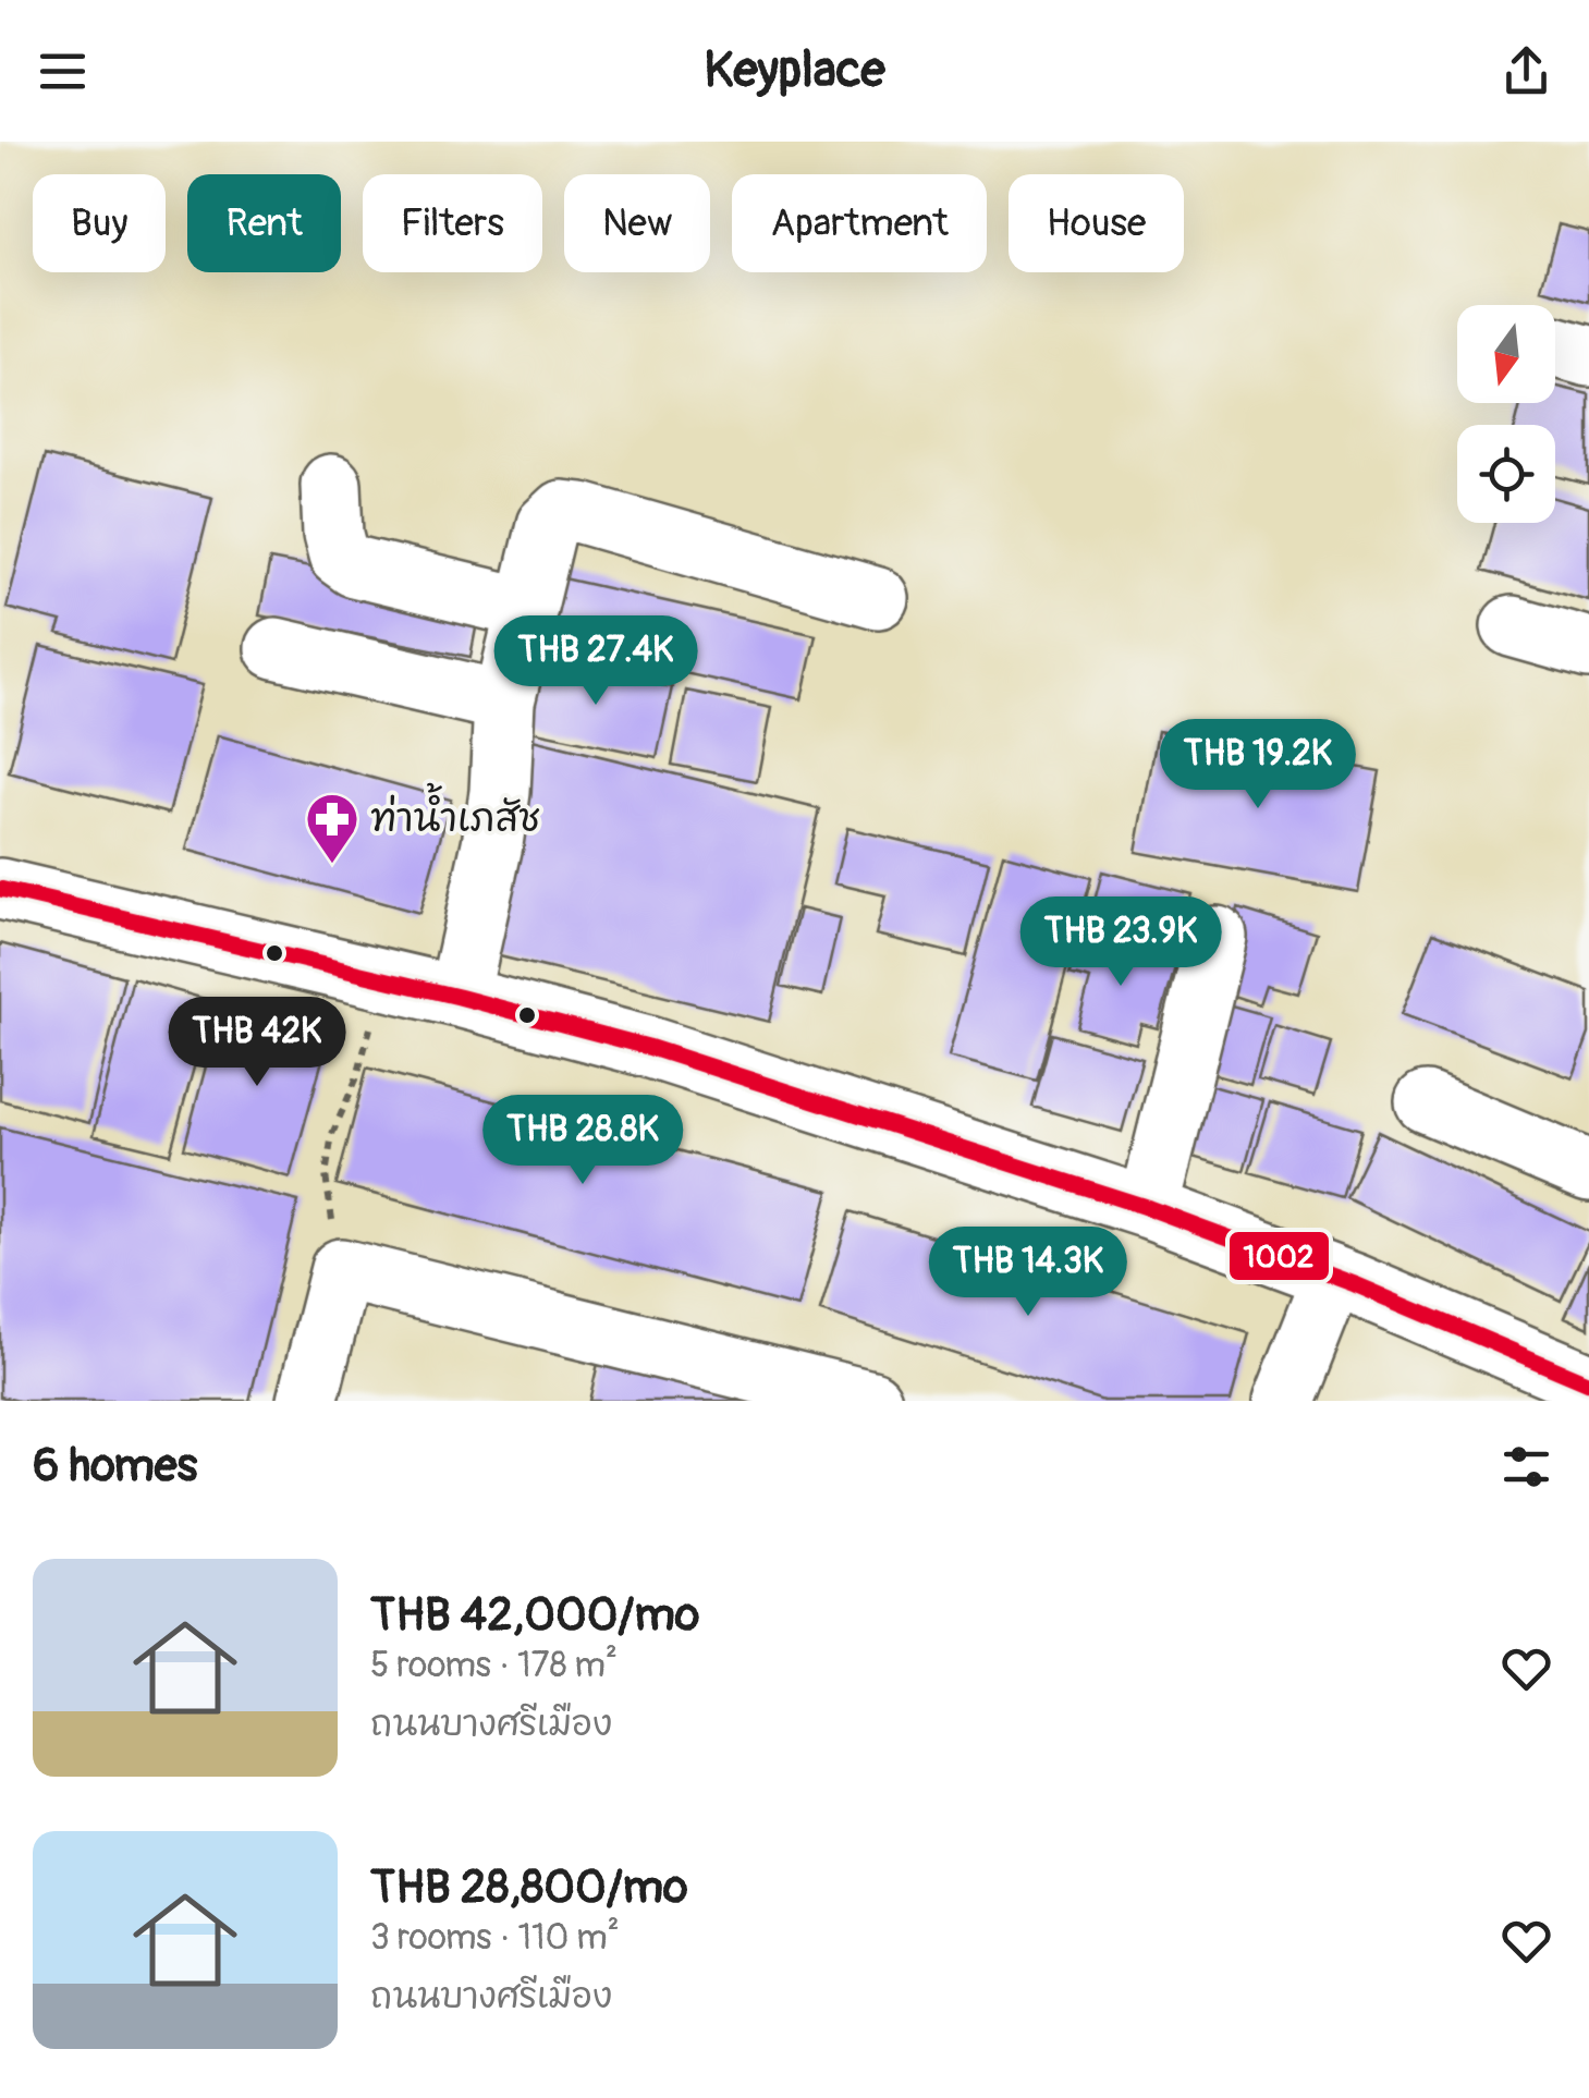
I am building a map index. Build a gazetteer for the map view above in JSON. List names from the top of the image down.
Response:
{
  "places": {
    "pharmacy": ["ท่าน้ำเภสัช"]
  },
  "lines": ["transit line 1002"],
  "north": "bottom",
  "page": {
    "header": "Keyplace",
    "chip": [
      "Buy",
      "Rent",
      "Filters",
      "New",
      "Apartment",
      "House"
    ],
    "price": [
      "THB 27.4K",
      "THB 19.2K",
      "THB 23.9K",
      "THB 42K",
      "THB 28.8K",
      "THB 14.3K"
    ],
    "heading": "6 homes",
    "list": [
      {
        "name": "THB 42,000/mo",
        "note": "5 rooms · 178 m² · ถนนบางศรีเมือง"
      },
      {
        "name": "THB 28,800/mo",
        "note": "3 rooms · 110 m² · ถนนบางศรีเมือง"
      }
    ]
  }
}
